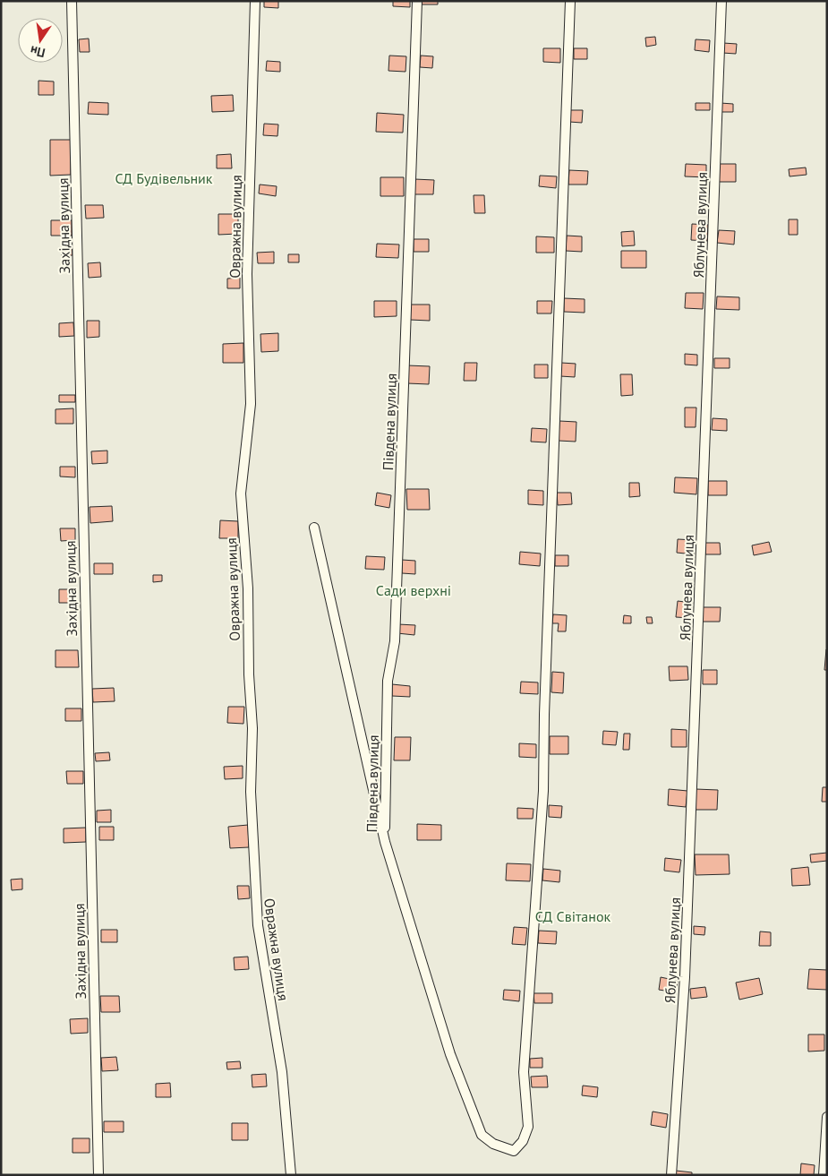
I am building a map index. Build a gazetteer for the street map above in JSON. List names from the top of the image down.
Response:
{
  "streets": {
    "lane": [
      "Яблунева вулиця",
      "Західна вулиця",
      "Овражна вулиця",
      "Південа вулиця"
    ]
  },
  "parks": ["СД Будівельник", "Сади верхні", "СД Світанок"],
  "north": "bottom"
}
